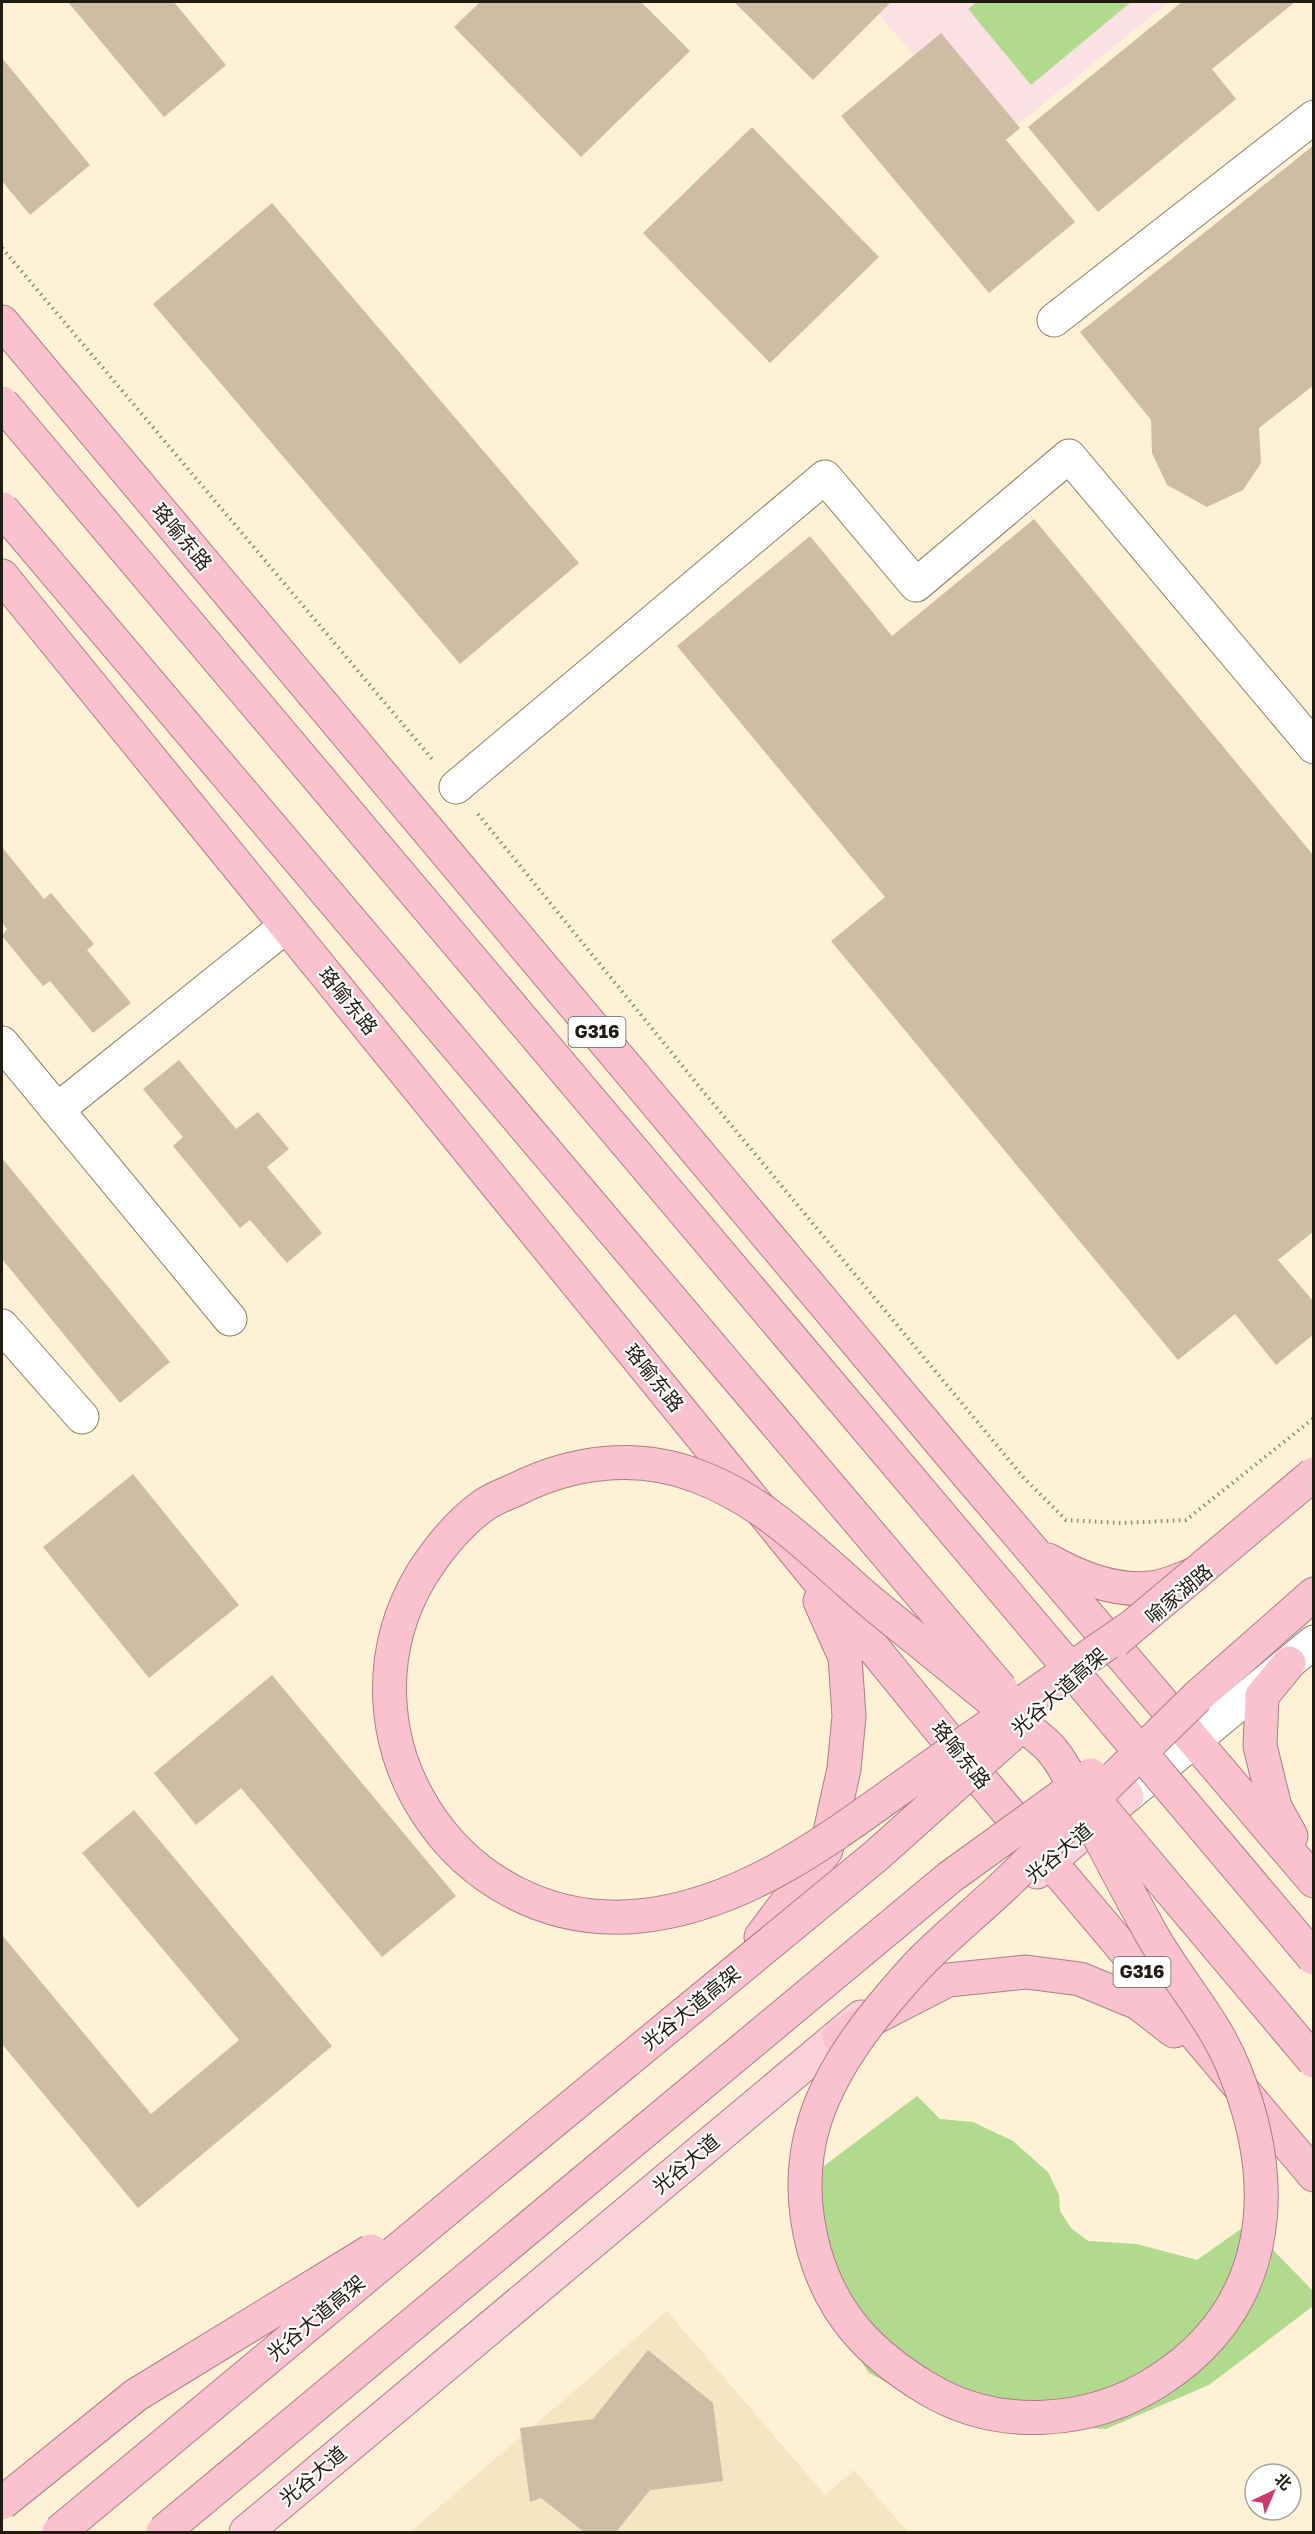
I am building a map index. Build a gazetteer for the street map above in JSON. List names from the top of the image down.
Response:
{
  "streets": {
    "highway": ["珞喻东路", "G316", "光谷大道高架"],
    "main road": ["光谷大道"],
    "street": ["喻家湖路"]
  },
  "crossings": [
    ["珞喻东路", "喻家湖路"],
    ["珞喻东路", "光谷大道高架"],
    ["珞喻东路", "光谷大道"],
    ["喻家湖路", "光谷大道高架"]
  ],
  "north": "top right"
}
